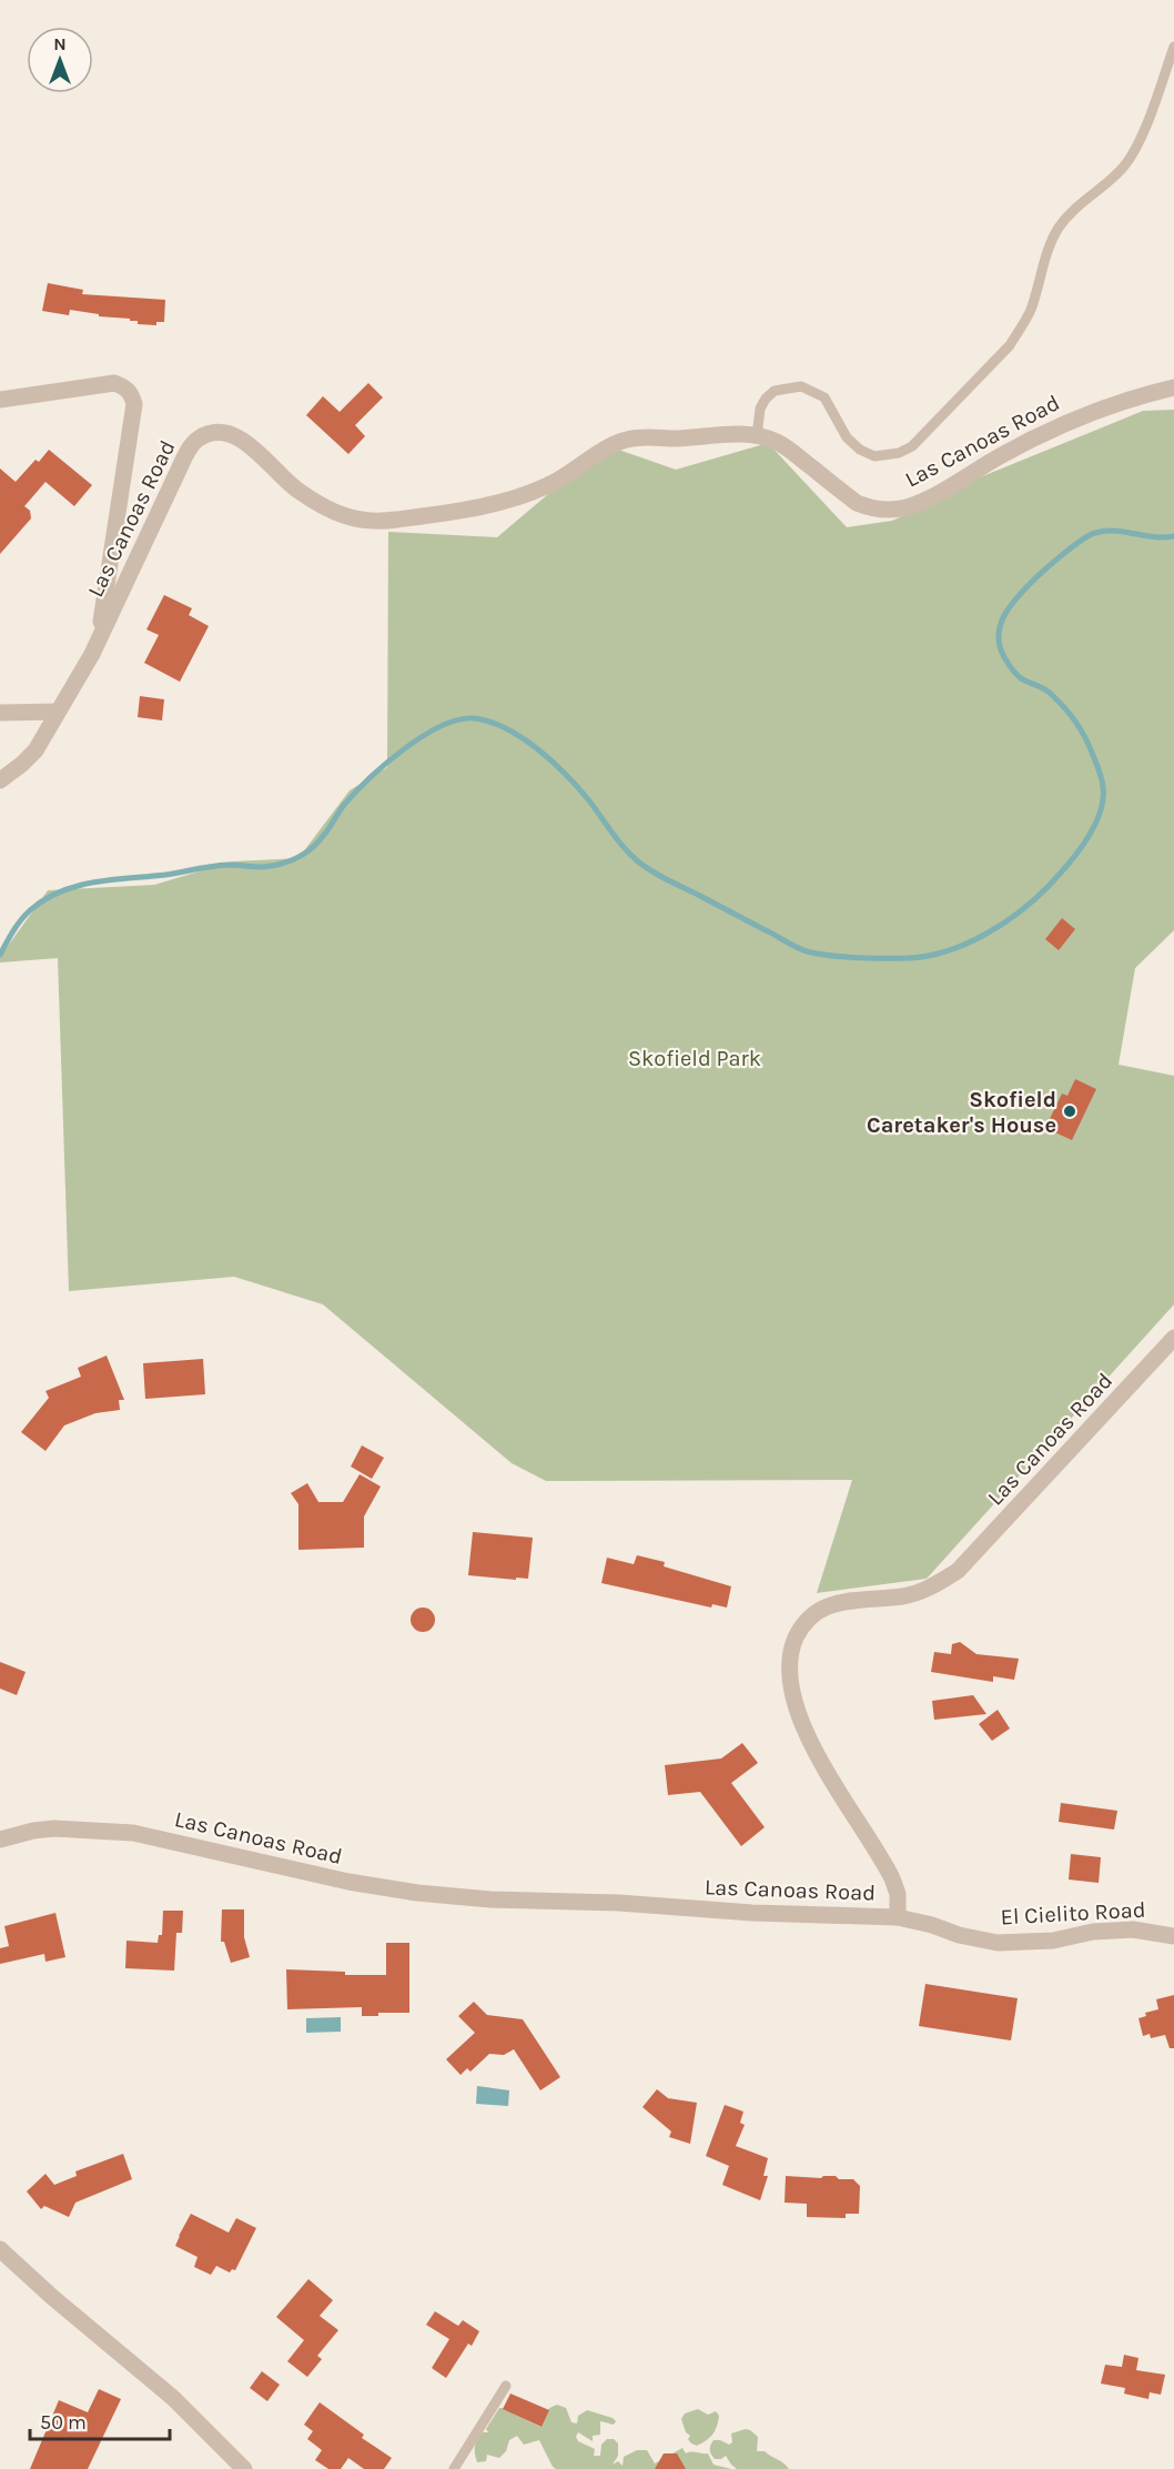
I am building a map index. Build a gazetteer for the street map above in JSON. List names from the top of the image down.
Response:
{
  "streets": {
    "street": ["Las Canoas Road", "El Cielito Road"]
  },
  "crossings": [
    ["Las Canoas Road", "El Cielito Road"]
  ],
  "parks": ["Skofield Park"],
  "places": ["Skofield Caretaker's House"],
  "scale_bar": "50 m",
  "north": "top"
}
